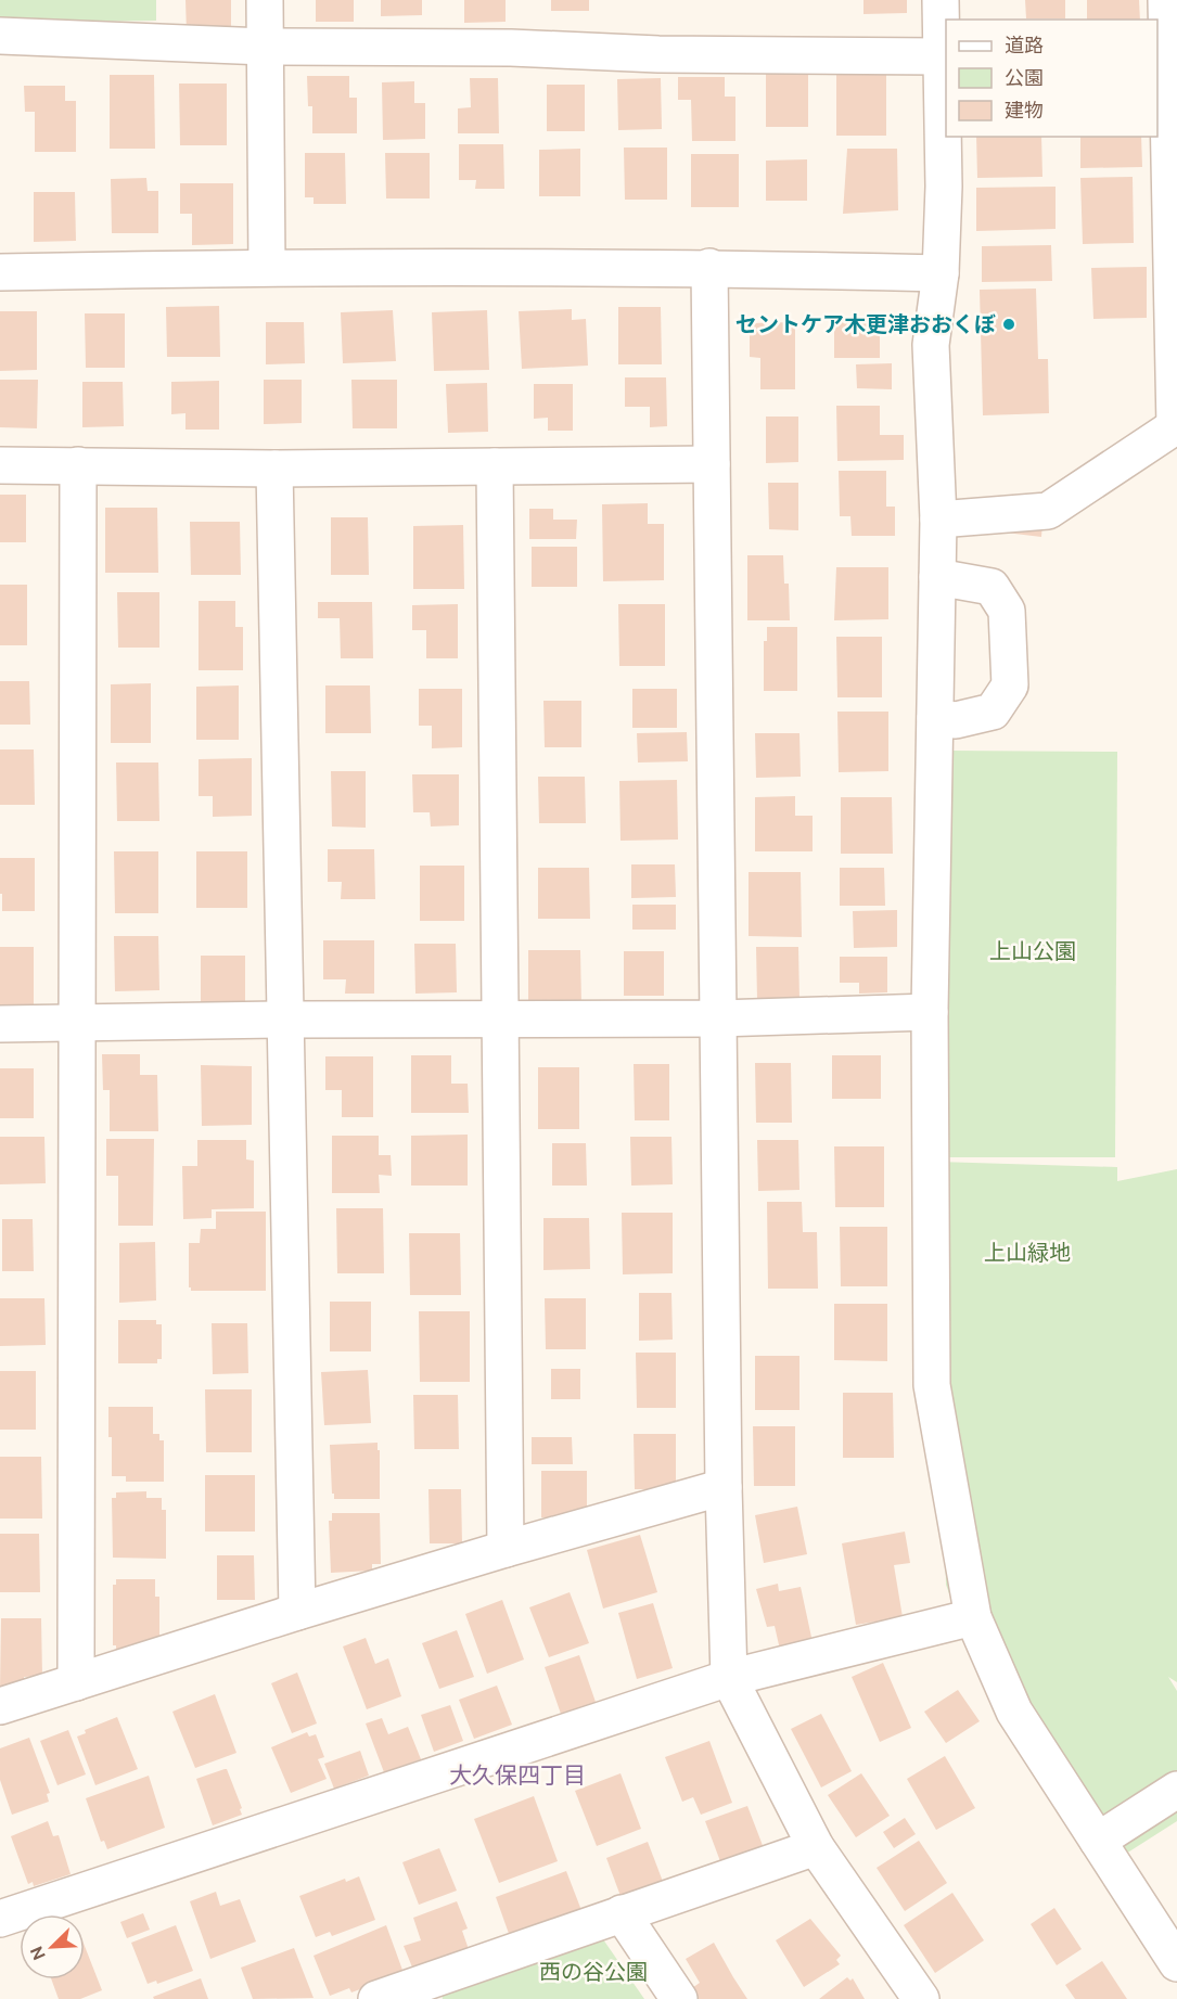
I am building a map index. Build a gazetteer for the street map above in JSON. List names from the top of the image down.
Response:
{
  "districts": ["大久保四丁目"],
  "parks": ["上山公園", "上山緑地", "西の谷公園"],
  "places": ["セントケア木更津おおくぼ"],
  "legend": ["道路", "公園", "建物"],
  "north": "bottom left"
}
